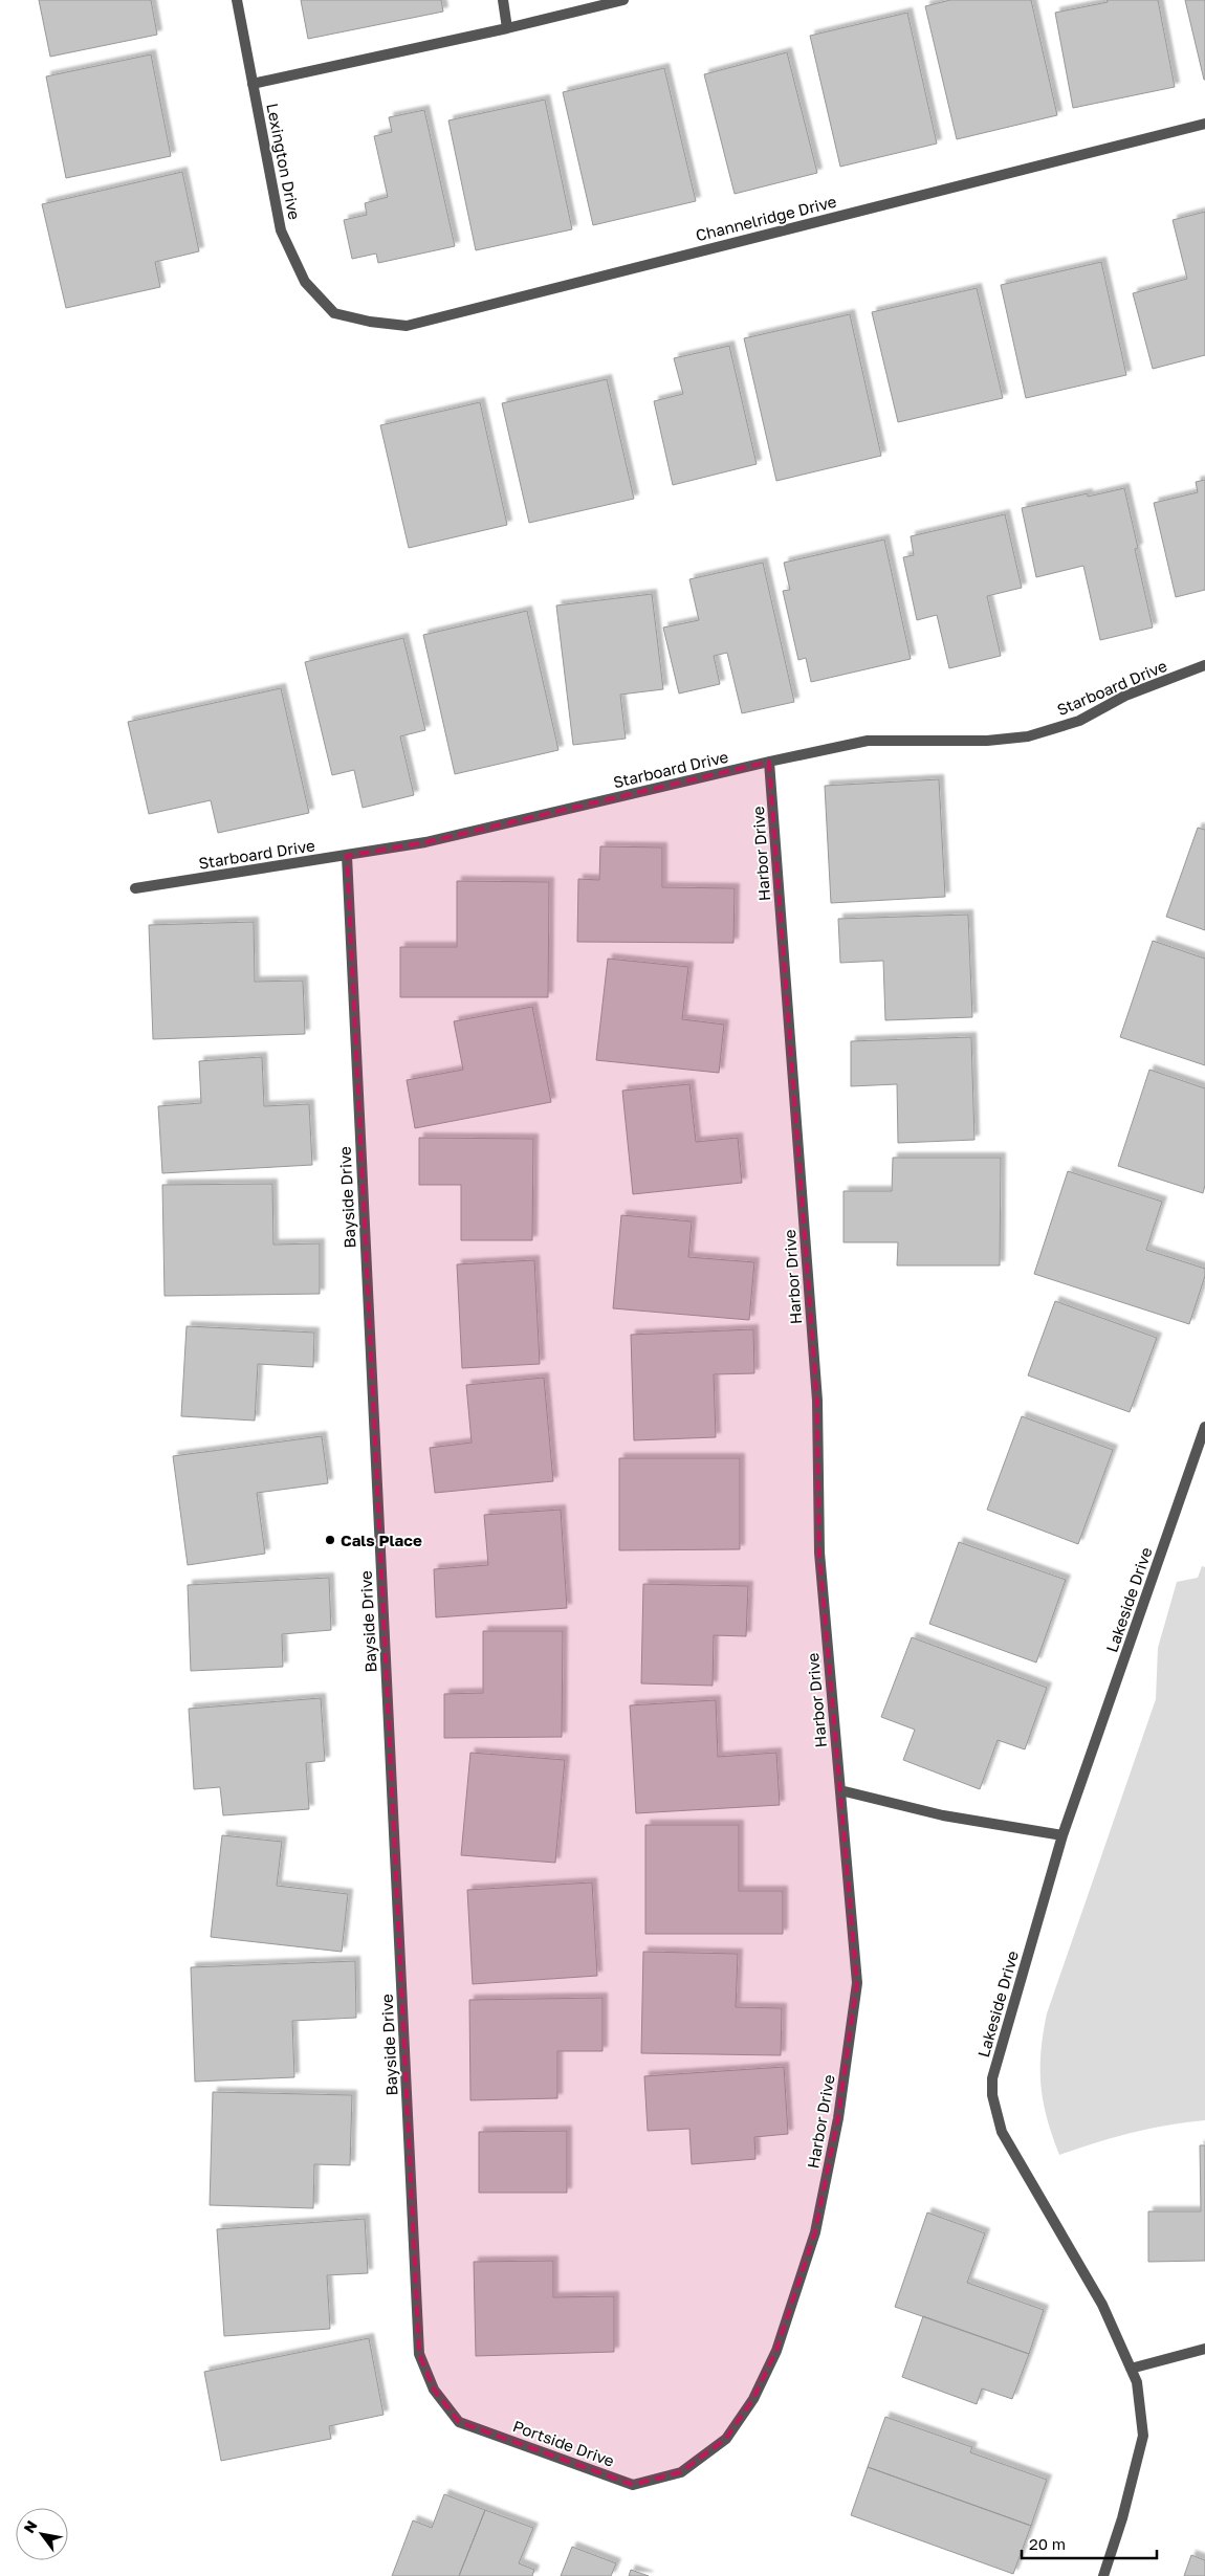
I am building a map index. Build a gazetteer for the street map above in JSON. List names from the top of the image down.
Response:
{
  "streets": {
    "street": [
      "Lexington Drive",
      "Channelridge Drive",
      "Starboard Drive",
      "Harbor Drive",
      "Bayside Drive",
      "Lakeside Drive",
      "Portside Drive"
    ]
  },
  "crossings": [
    ["Lexington Drive", "Channelridge Drive"],
    ["Starboard Drive", "Harbor Drive"],
    ["Starboard Drive", "Bayside Drive"],
    ["Harbor Drive", "Portside Drive"],
    ["Bayside Drive", "Portside Drive"]
  ],
  "places": ["Cals Place"],
  "scale_bar": "20 m",
  "north": "top left"
}
